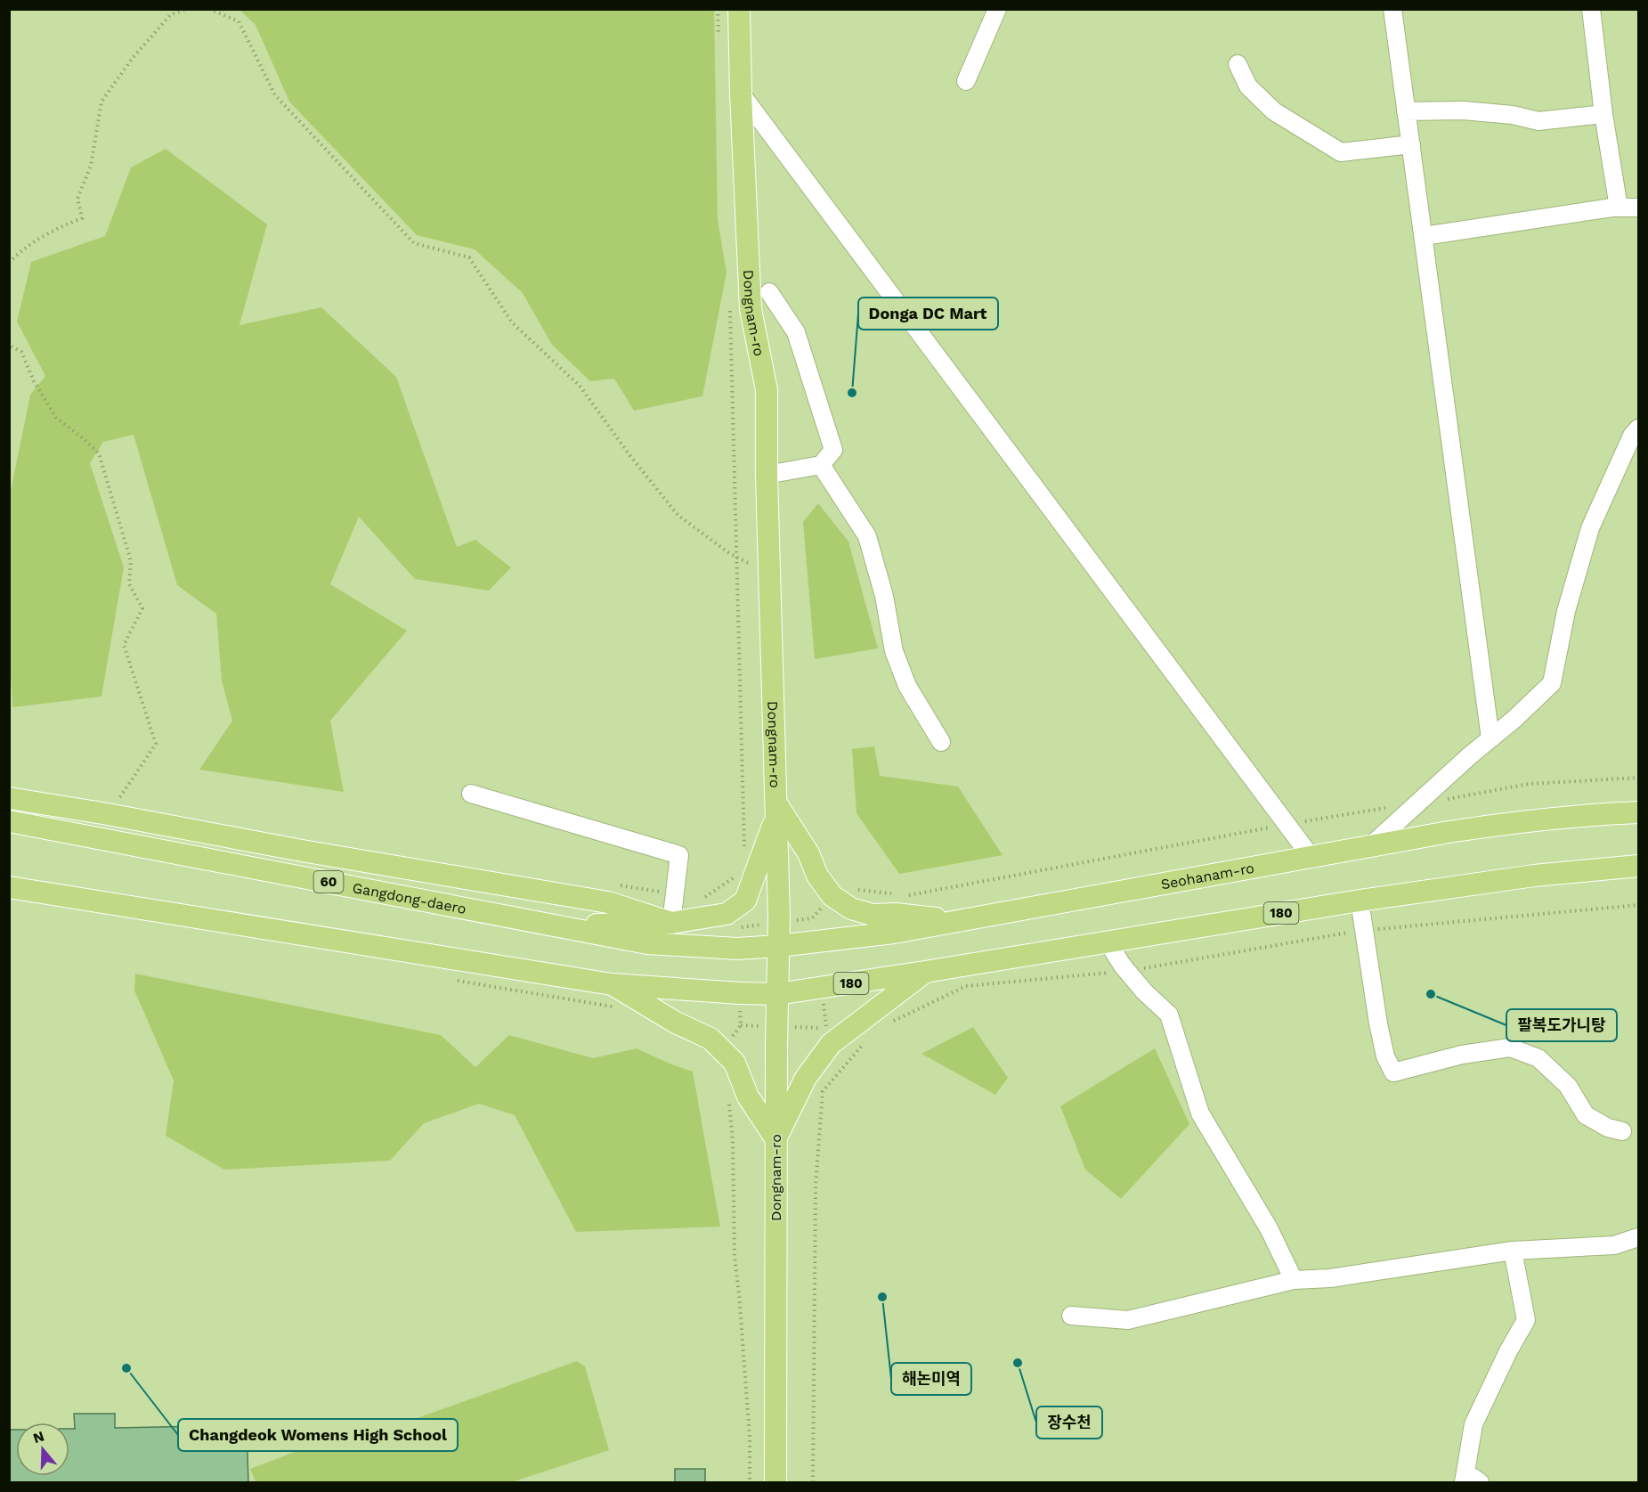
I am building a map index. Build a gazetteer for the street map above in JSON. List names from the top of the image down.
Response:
{
  "streets": {
    "main road": [
      "Dongnam-ro",
      "Seohanam-ro",
      "60",
      "Gangdong-daero",
      "180"
    ]
  },
  "crossings": [
    ["Dongnam-ro", "Seohanam-ro"],
    ["Dongnam-ro", "Gangdong-daero"],
    ["Dongnam-ro", "180"],
    ["Seohanam-ro", "Gangdong-daero"]
  ],
  "places": [
    "Donga DC Mart",
    "팔복도가니탕",
    "해논미역",
    "장수천",
    "Changdeok Womens High School"
  ],
  "north": "top"
}
